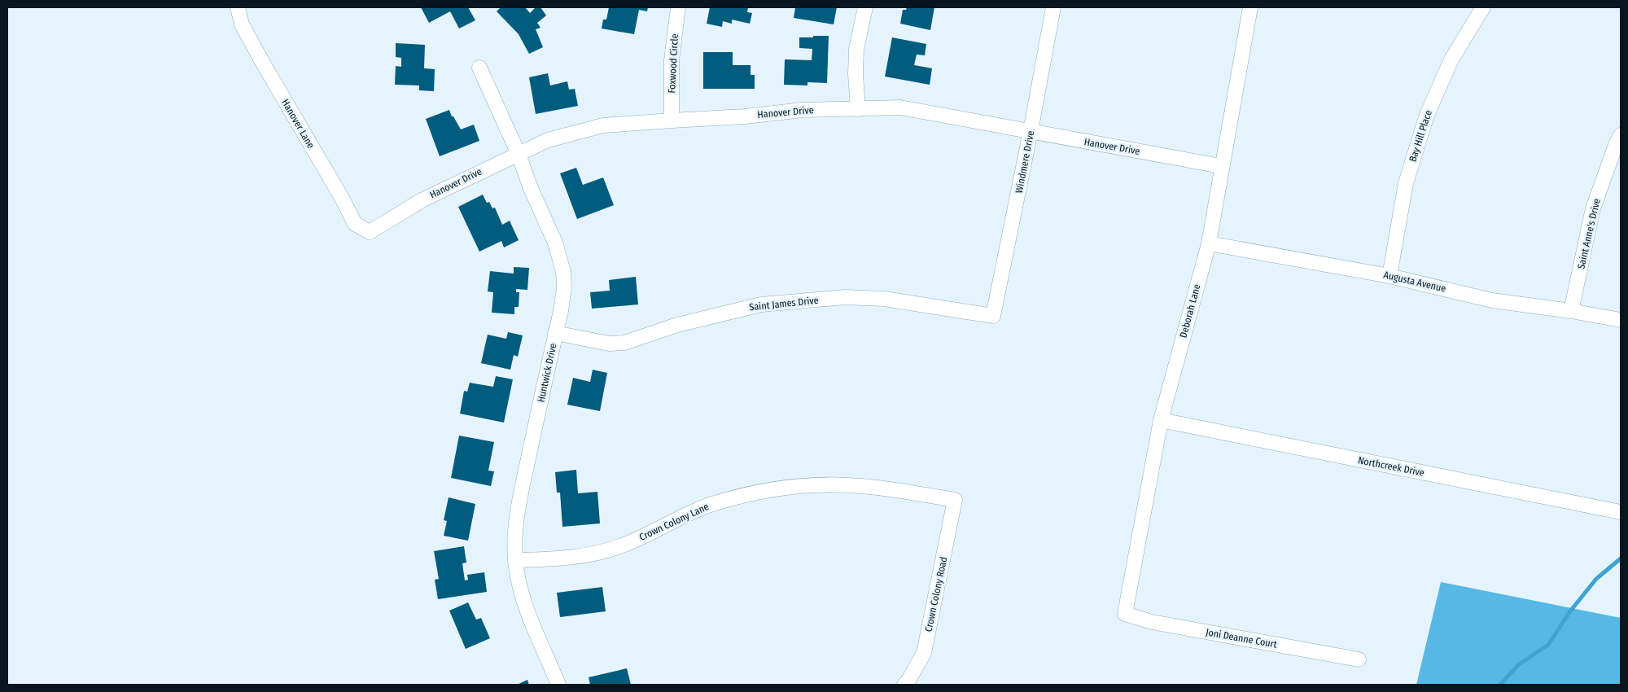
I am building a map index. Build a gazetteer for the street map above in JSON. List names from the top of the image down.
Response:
{
  "streets": {
    "street": [
      "Foxwood Circle",
      "Hanover Drive",
      "Hanover Lane",
      "Bay Hill Place",
      "Windmere Drive",
      "Saint Anne's Drive",
      "Augusta Avenue",
      "Saint James Drive",
      "Deborah Lane",
      "Huntwick Drive",
      "Northcreek Drive",
      "Crown Colony Lane",
      "Crown Colony Road",
      "Joni Deanne Court"
    ]
  },
  "crossings": [
    ["Foxwood Circle", "Hanover Drive"],
    ["Hanover Drive", "Hanover Lane"],
    ["Hanover Drive", "Windmere Drive"],
    ["Hanover Drive", "Deborah Lane"],
    ["Hanover Drive", "Huntwick Drive"],
    ["Bay Hill Place", "Augusta Avenue"],
    ["Windmere Drive", "Saint James Drive"],
    ["Saint Anne's Drive", "Augusta Avenue"],
    ["Augusta Avenue", "Deborah Lane"],
    ["Saint James Drive", "Huntwick Drive"],
    ["Deborah Lane", "Northcreek Drive"],
    ["Deborah Lane", "Joni Deanne Court"],
    ["Huntwick Drive", "Crown Colony Lane"],
    ["Crown Colony Lane", "Crown Colony Road"]
  ]
}
